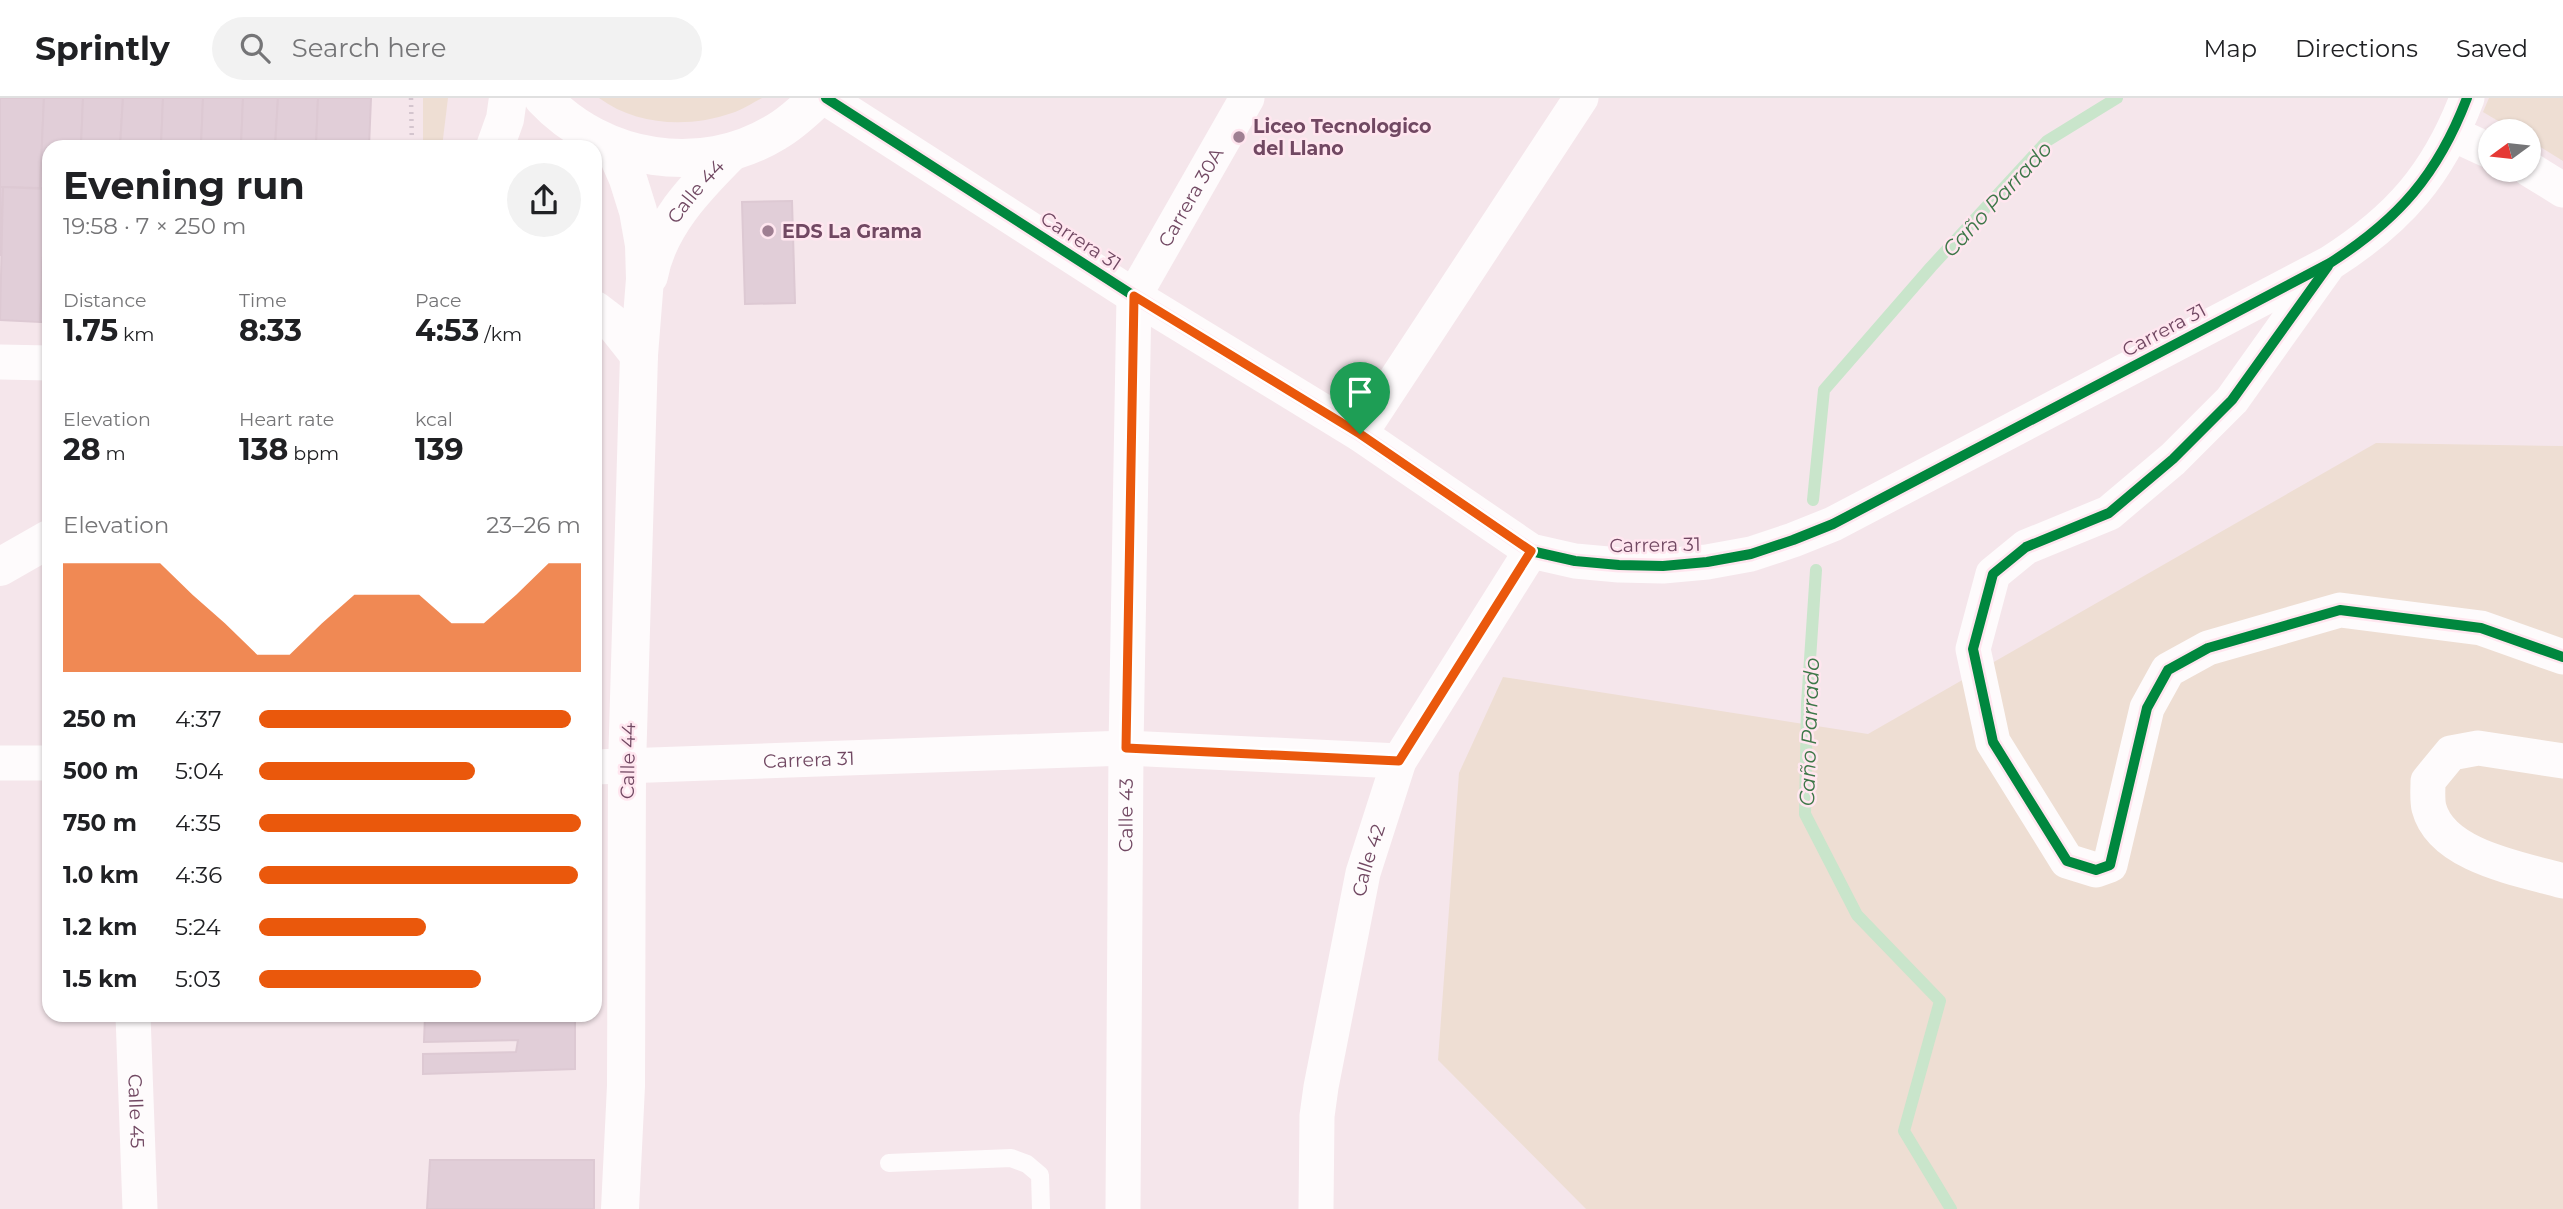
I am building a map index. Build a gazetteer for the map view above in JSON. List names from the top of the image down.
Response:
{
  "streets": {
    "main road": ["Calle 44"],
    "street": [
      "Carrera 30A",
      "Carrera 31",
      "Calle 43",
      "Calle 42",
      "Calle 45"
    ]
  },
  "crossings": [
    ["Calle 44", "Carrera 31"],
    ["Carrera 30A", "Carrera 31"],
    ["Carrera 30A", "Calle 43"],
    ["Carrera 31", "Calle 43"],
    ["Carrera 31", "Calle 42"]
  ],
  "water": ["Caño Parrado"],
  "places": ["Liceo Tecnologico del Llano", "EDS La Grama"],
  "north": "left",
  "page": {
    "header": "Sprintly",
    "search": "Search here",
    "nav": ["Map", "Directions", "Saved"],
    "heading": ["Evening run", "19:58 · 7 × 250 m"],
    "stats": [
      ["Distance", "1.75 km"],
      ["Time", "8:33"],
      ["Pace", "4:53 /km"],
      ["Elevation", "28 m"],
      ["Heart rate", "138 bpm"],
      ["kcal", "139"]
    ],
    "chart": ["Elevation", "23–26 m"],
    "list": [
      {
        "name": "250 m",
        "note": "4:37"
      },
      {
        "name": "500 m",
        "note": "5:04"
      },
      {
        "name": "750 m",
        "note": "4:35"
      },
      {
        "name": "1.0 km",
        "note": "4:36"
      },
      {
        "name": "1.2 km",
        "note": "5:24"
      },
      {
        "name": "1.5 km",
        "note": "5:03"
      }
    ]
  }
}
